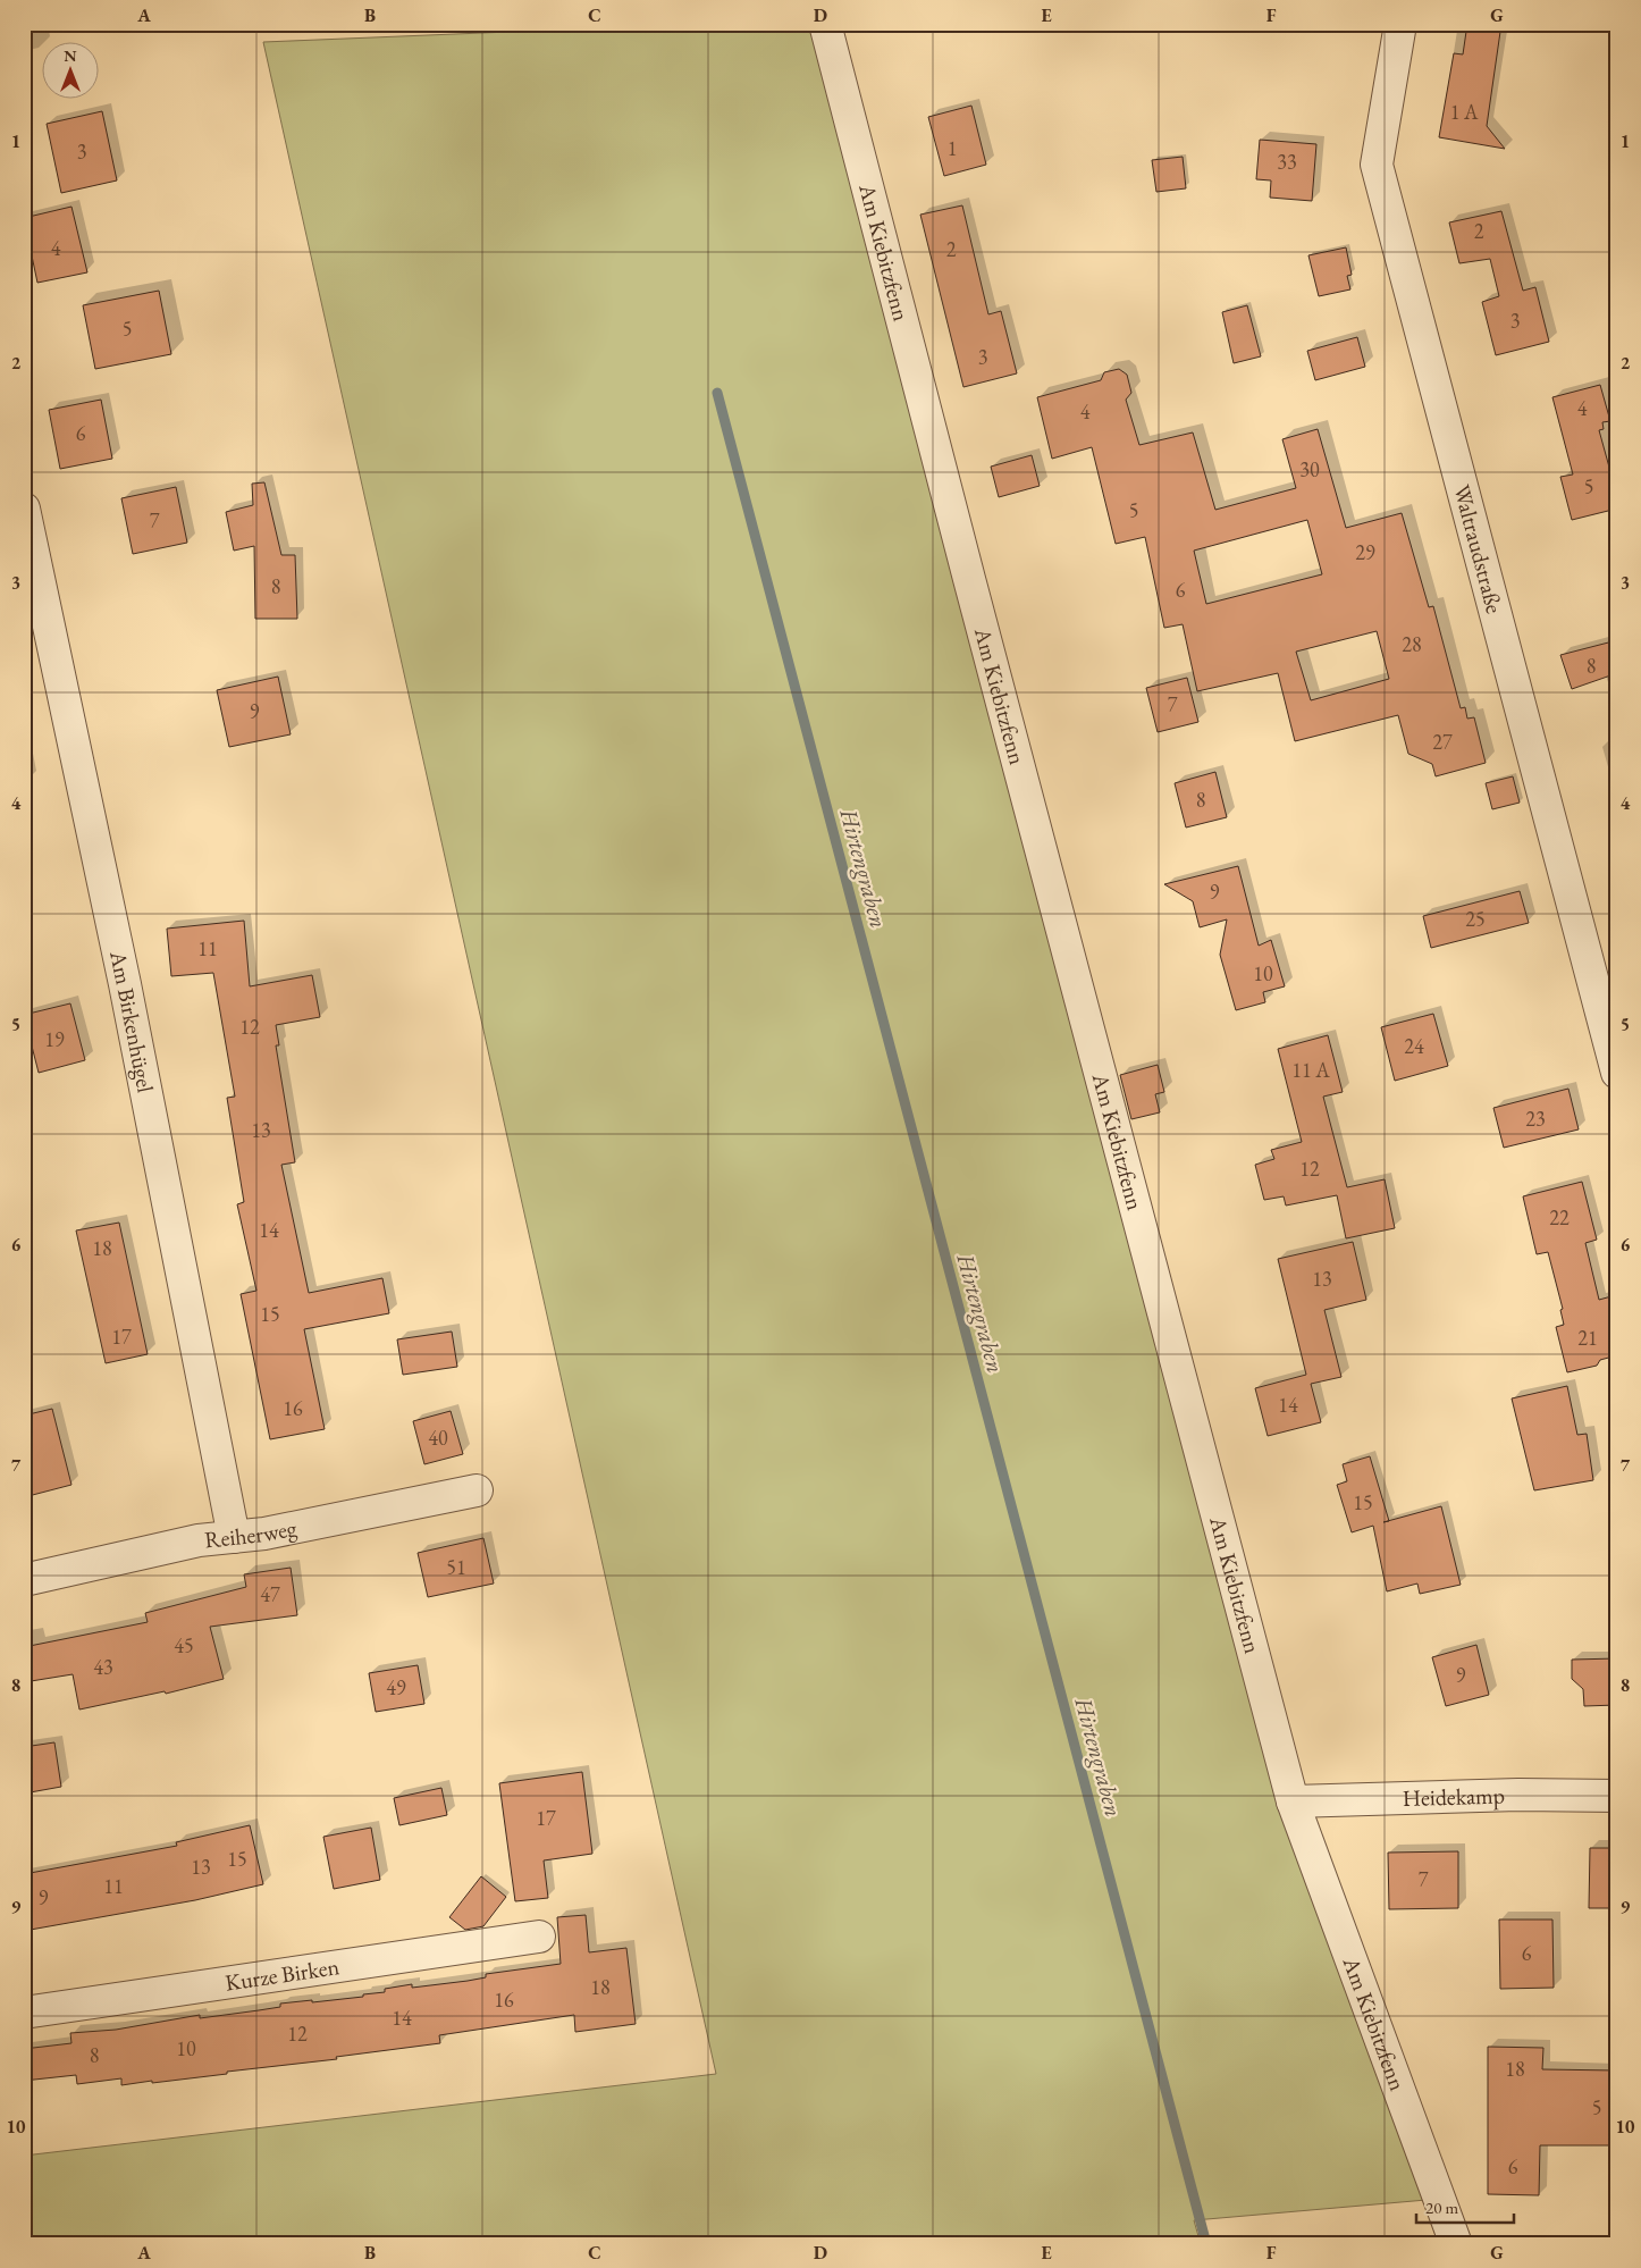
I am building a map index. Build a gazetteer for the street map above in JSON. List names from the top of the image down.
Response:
{
  "streets": {
    "street": [
      "Am Kiebitzfenn",
      "Waltraudstraße",
      "Am Birkenhügel",
      "Reiherweg",
      "Heidekamp",
      "Kurze Birken"
    ]
  },
  "crossings": [
    ["Am Kiebitzfenn", "Heidekamp"],
    ["Am Birkenhügel", "Reiherweg"]
  ],
  "water": ["Hirtengraben"],
  "house_numbers": [
    "1 A",
    "1",
    "3",
    "33",
    "2",
    "4",
    "2",
    "3",
    "5",
    "3",
    "4",
    "4",
    "6",
    "30",
    "5",
    "5",
    "7",
    "29",
    "8",
    "6",
    "28",
    "8",
    "7",
    "9",
    "27",
    "8",
    "9",
    "25",
    "11",
    "10",
    "12",
    "19",
    "24",
    "11 A",
    "23",
    "13",
    "12",
    "22",
    "14",
    "18",
    "13",
    "15",
    "17",
    "21",
    "14",
    "16",
    "40",
    "15",
    "51",
    "47",
    "45",
    "43",
    "9",
    "49",
    "17",
    "15",
    "13",
    "7",
    "11",
    "9",
    "6",
    "18",
    "16",
    "14",
    "12",
    "10",
    "8",
    "18",
    "5",
    "6"
  ],
  "scale_bar": "20 m",
  "north": "top",
  "grid": {
    "columns": [
      "A",
      "B",
      "C",
      "D",
      "E",
      "F",
      "G"
    ],
    "rows": [
      "1",
      "2",
      "3",
      "4",
      "5",
      "6",
      "7",
      "8",
      "9",
      "10"
    ]
  }
}
